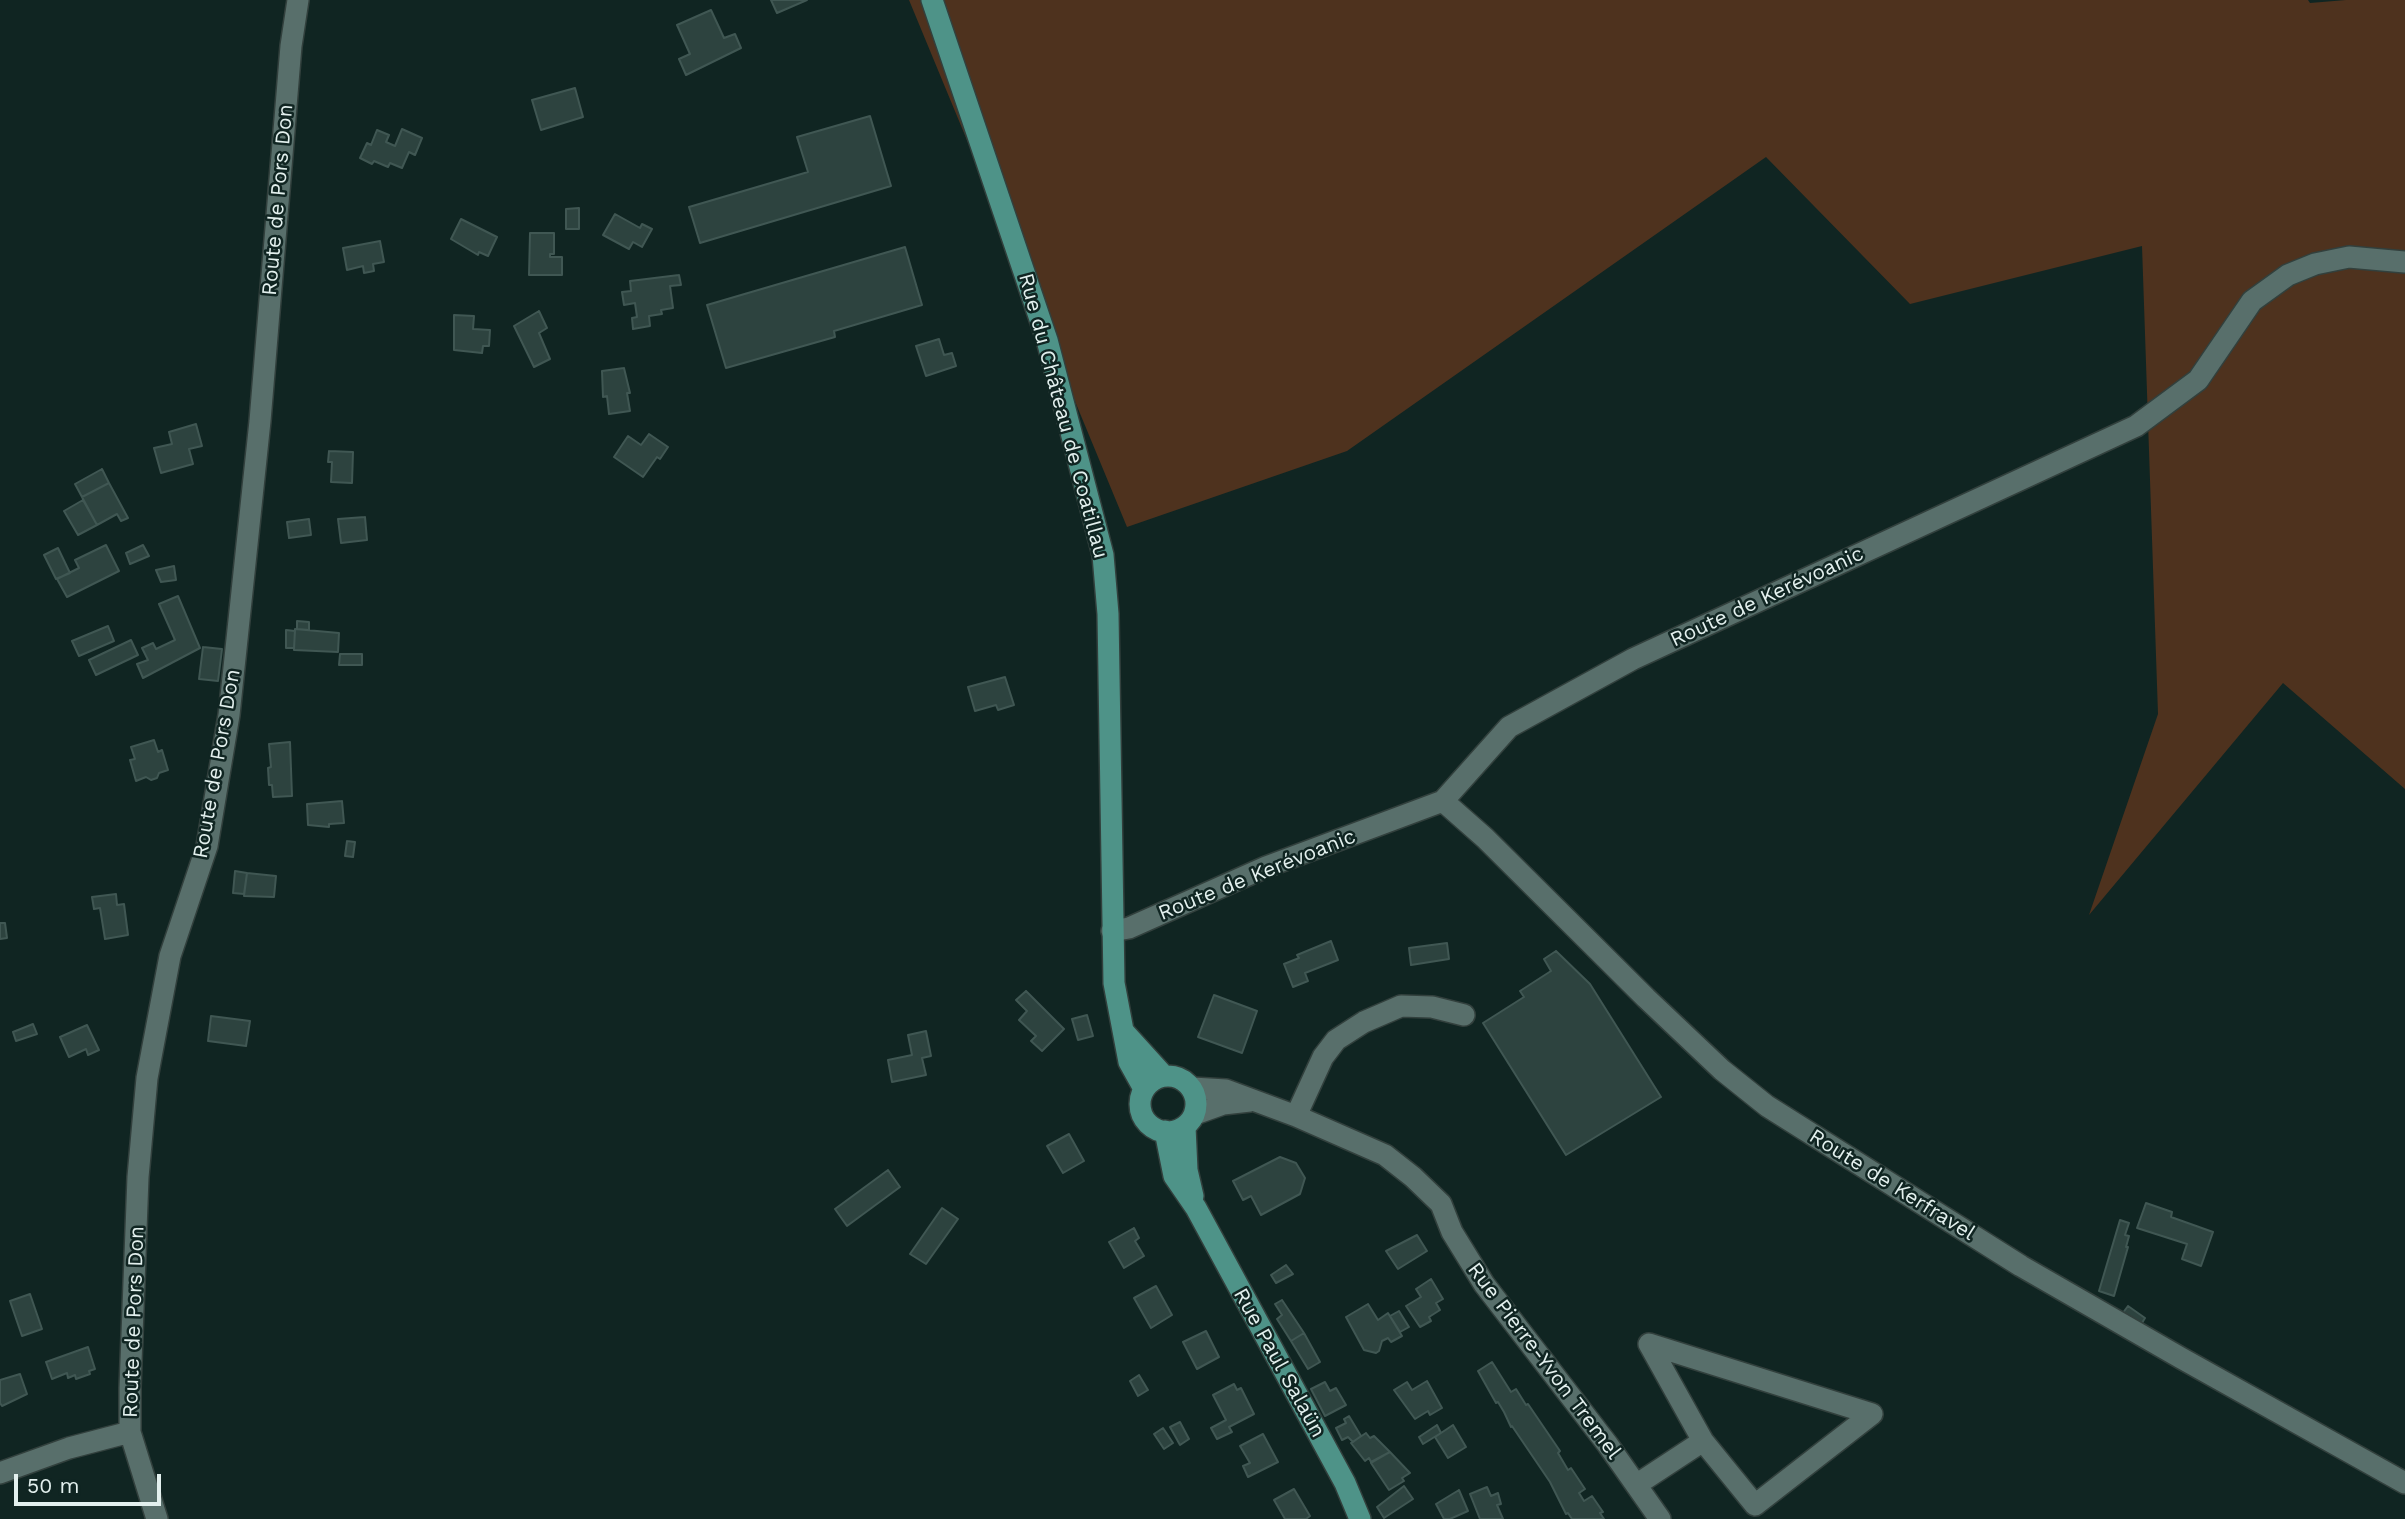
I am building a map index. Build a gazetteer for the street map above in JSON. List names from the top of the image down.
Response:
{
  "streets": {
    "main road": ["Rue du Château de Coatillau", "Rue Paul Salaün"],
    "street": [
      "Route de Pors Don",
      "Route de Kerévoanic",
      "Route de Kerfravel",
      "Rue Pierre-Yvon Tremel"
    ]
  },
  "crossings": [
    ["Rue du Château de Coatillau", "Route de Kerévoanic"],
    ["Route de Kerévoanic", "Route de Kerfravel"],
    ["Rue Pierre-Yvon Tremel", "Rue Paul Salaün"]
  ],
  "scale_bar": "50 m"
}
